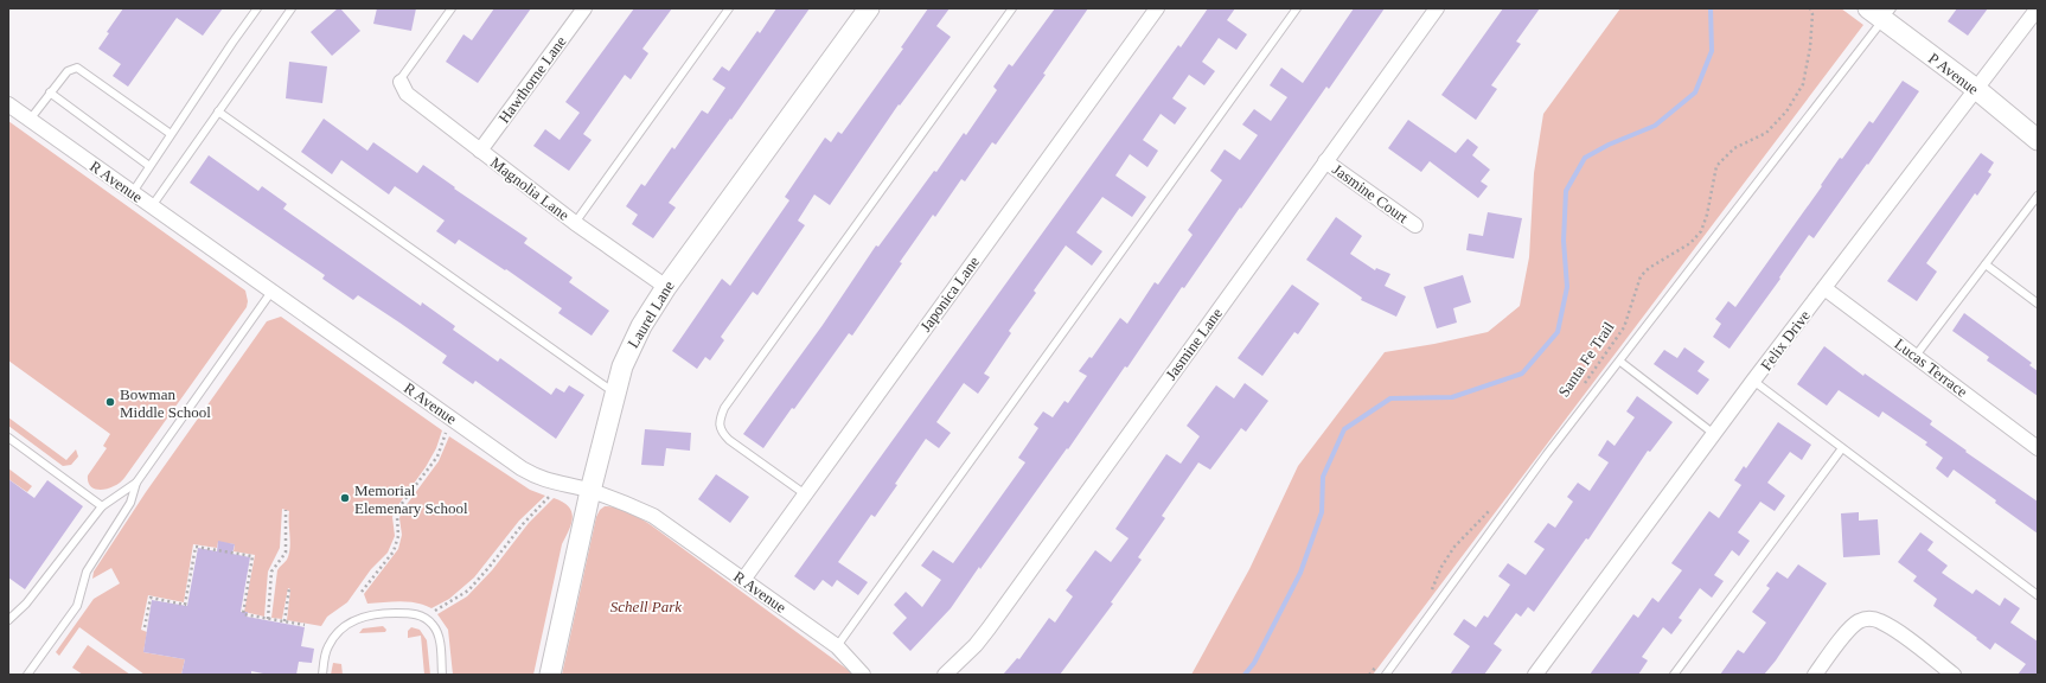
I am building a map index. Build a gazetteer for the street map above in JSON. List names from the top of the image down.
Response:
{
  "streets": {
    "street": [
      "P Avenue",
      "Hawthorne Lane",
      "R Avenue",
      "Magnolia Lane",
      "Jasmine Court",
      "Japonica Lane",
      "Laurel Lane",
      "Felix Drive",
      "Jasmine Lane",
      "Lucas Terrace"
    ],
    "path": ["Santa Fe Trail"]
  },
  "crossings": [
    ["P Avenue", "Felix Drive"],
    ["Hawthorne Lane", "Magnolia Lane"],
    ["R Avenue", "Japonica Lane"],
    ["R Avenue", "Laurel Lane"],
    ["Magnolia Lane", "Laurel Lane"],
    ["Jasmine Court", "Jasmine Lane"],
    ["Felix Drive", "Lucas Terrace"]
  ],
  "parks": ["Schell Park"],
  "places": ["Bowman Middle School", "Memorial Elemenary School"]
}
